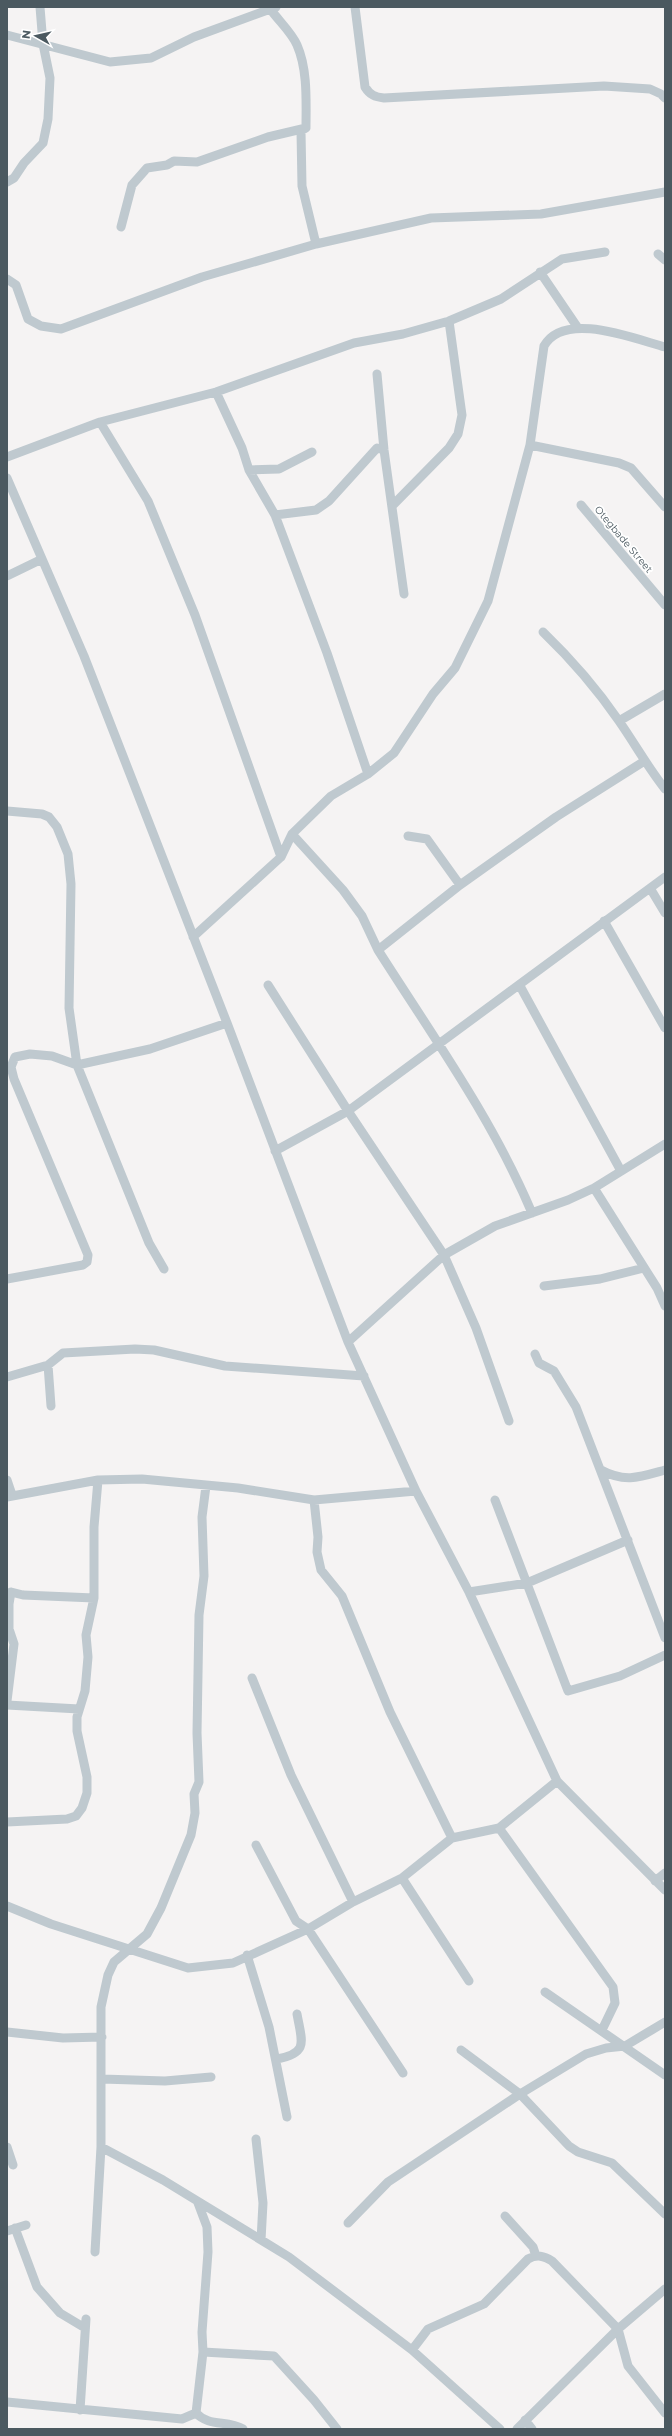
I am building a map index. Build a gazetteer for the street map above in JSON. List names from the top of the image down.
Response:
{
  "streets": {
    "street": ["Otegbade Street"]
  },
  "north": "left"
}
